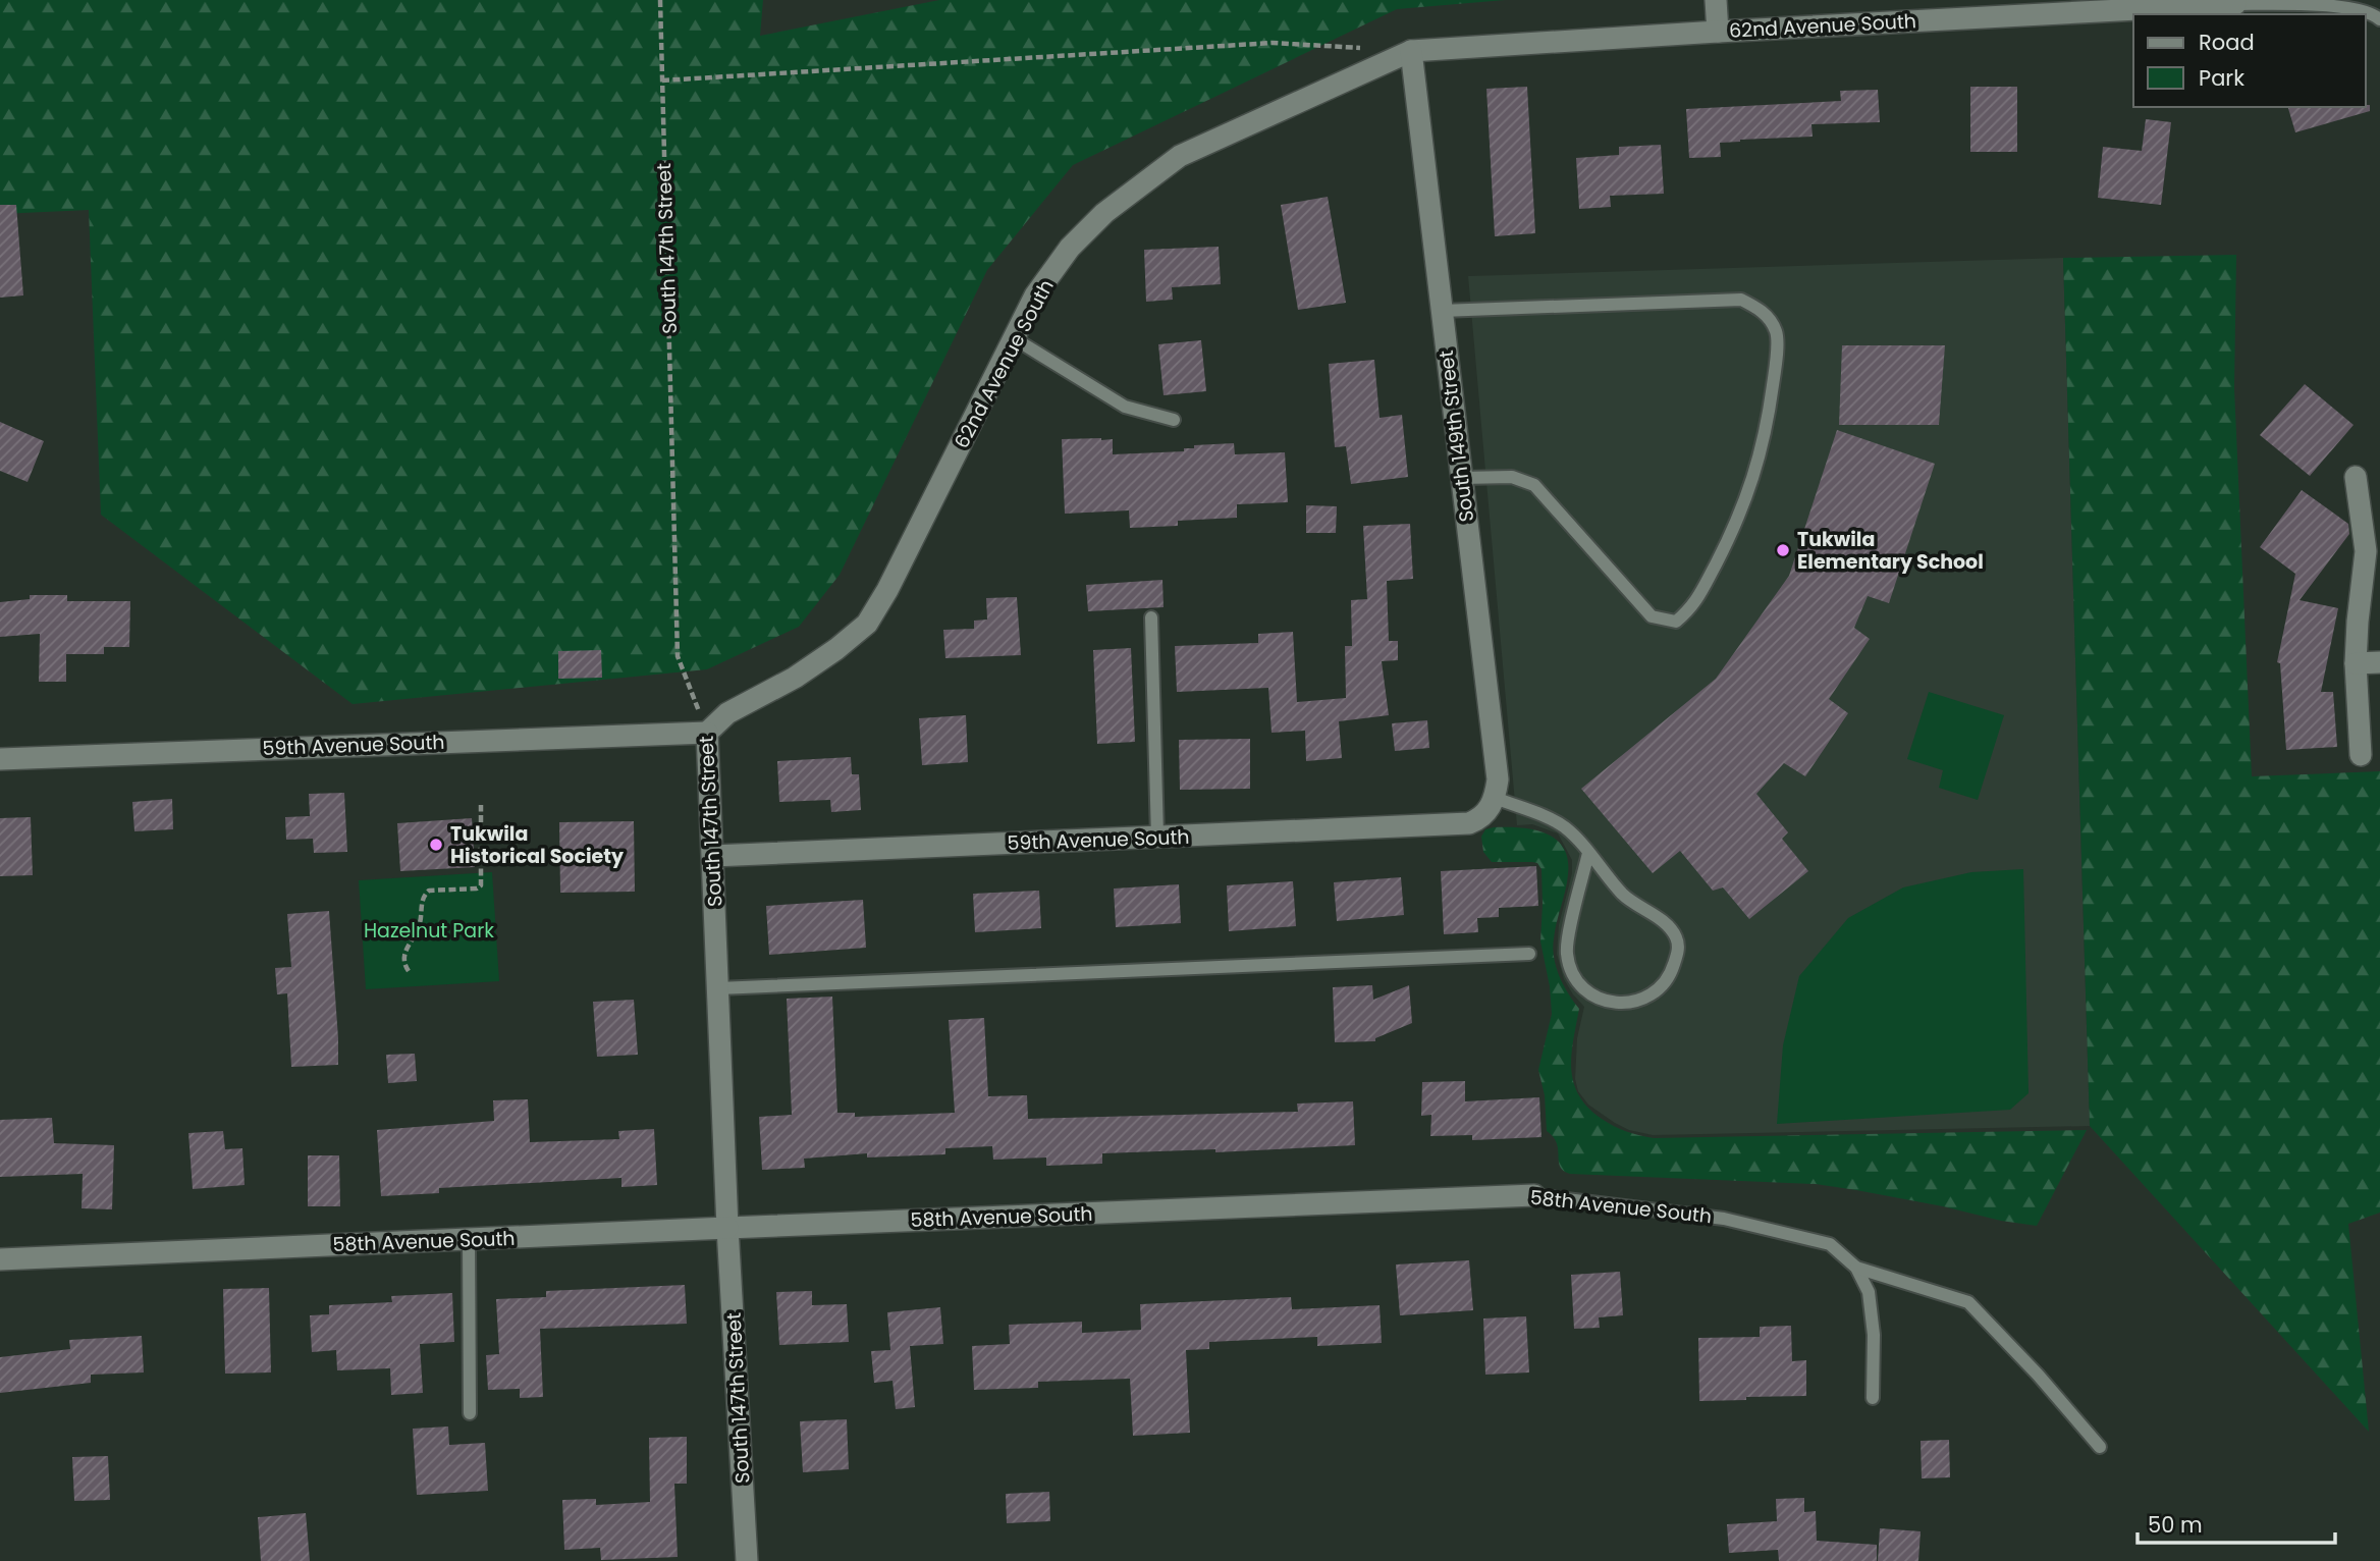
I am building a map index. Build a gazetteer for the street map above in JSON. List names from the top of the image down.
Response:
{
  "streets": {
    "street": [
      "62nd Avenue South",
      "South 147th Street",
      "South 149th Street",
      "59th Avenue South",
      "58th Avenue South"
    ]
  },
  "crossings": [
    ["62nd Avenue South", "South 147th Street"],
    ["62nd Avenue South", "South 149th Street"],
    ["62nd Avenue South", "59th Avenue South"],
    ["South 147th Street", "59th Avenue South"],
    ["South 147th Street", "58th Avenue South"],
    ["South 149th Street", "59th Avenue South"]
  ],
  "parks": ["Hazelnut Park"],
  "places": ["Tukwila Elementary School", "Tukwila Historical Society"],
  "legend": ["Road", "Park"],
  "scale_bar": "50 m"
}
